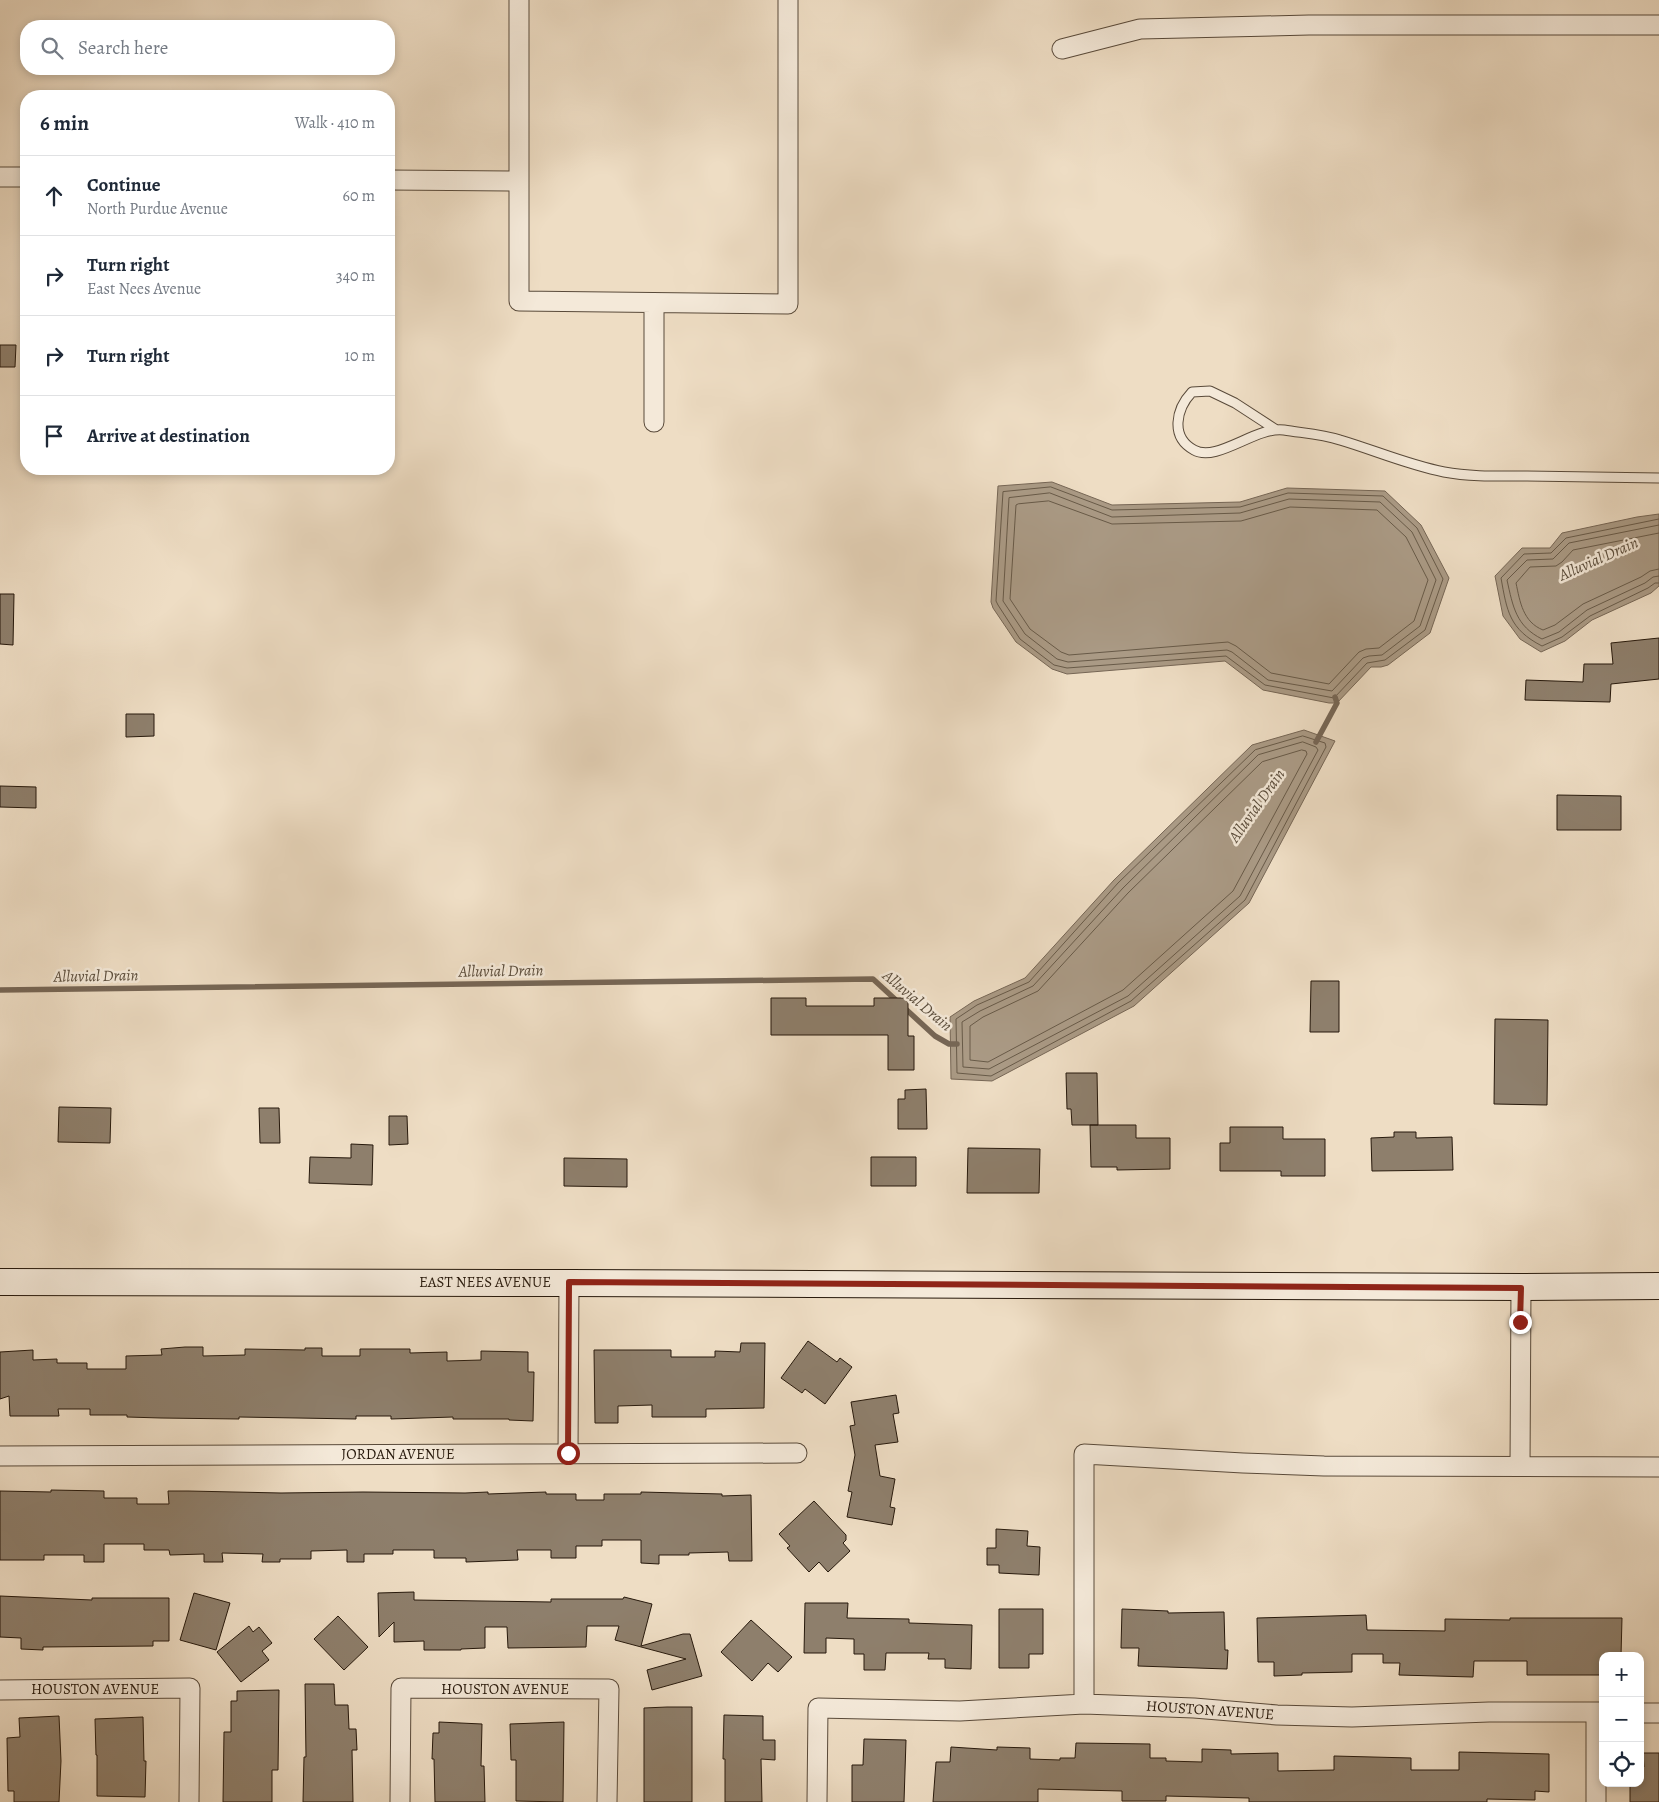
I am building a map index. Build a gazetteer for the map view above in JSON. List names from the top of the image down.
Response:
{
  "streets": {
    "main road": ["EAST NEES AVENUE"],
    "street": ["JORDAN AVENUE", "HOUSTON AVENUE"]
  },
  "water": ["Alluvial Drain"],
  "page": {
    "search": "Search here",
    "heading": ["6 min", "Walk · 410 m"],
    "list": [
      ["Continue", "North Purdue Avenue", "60 m"],
      ["Turn right", "East Nees Avenue", "340 m"],
      ["Turn right", "10 m"],
      "Arrive at destination"
    ],
    "map_buttons": ["+", "−"]
  }
}
